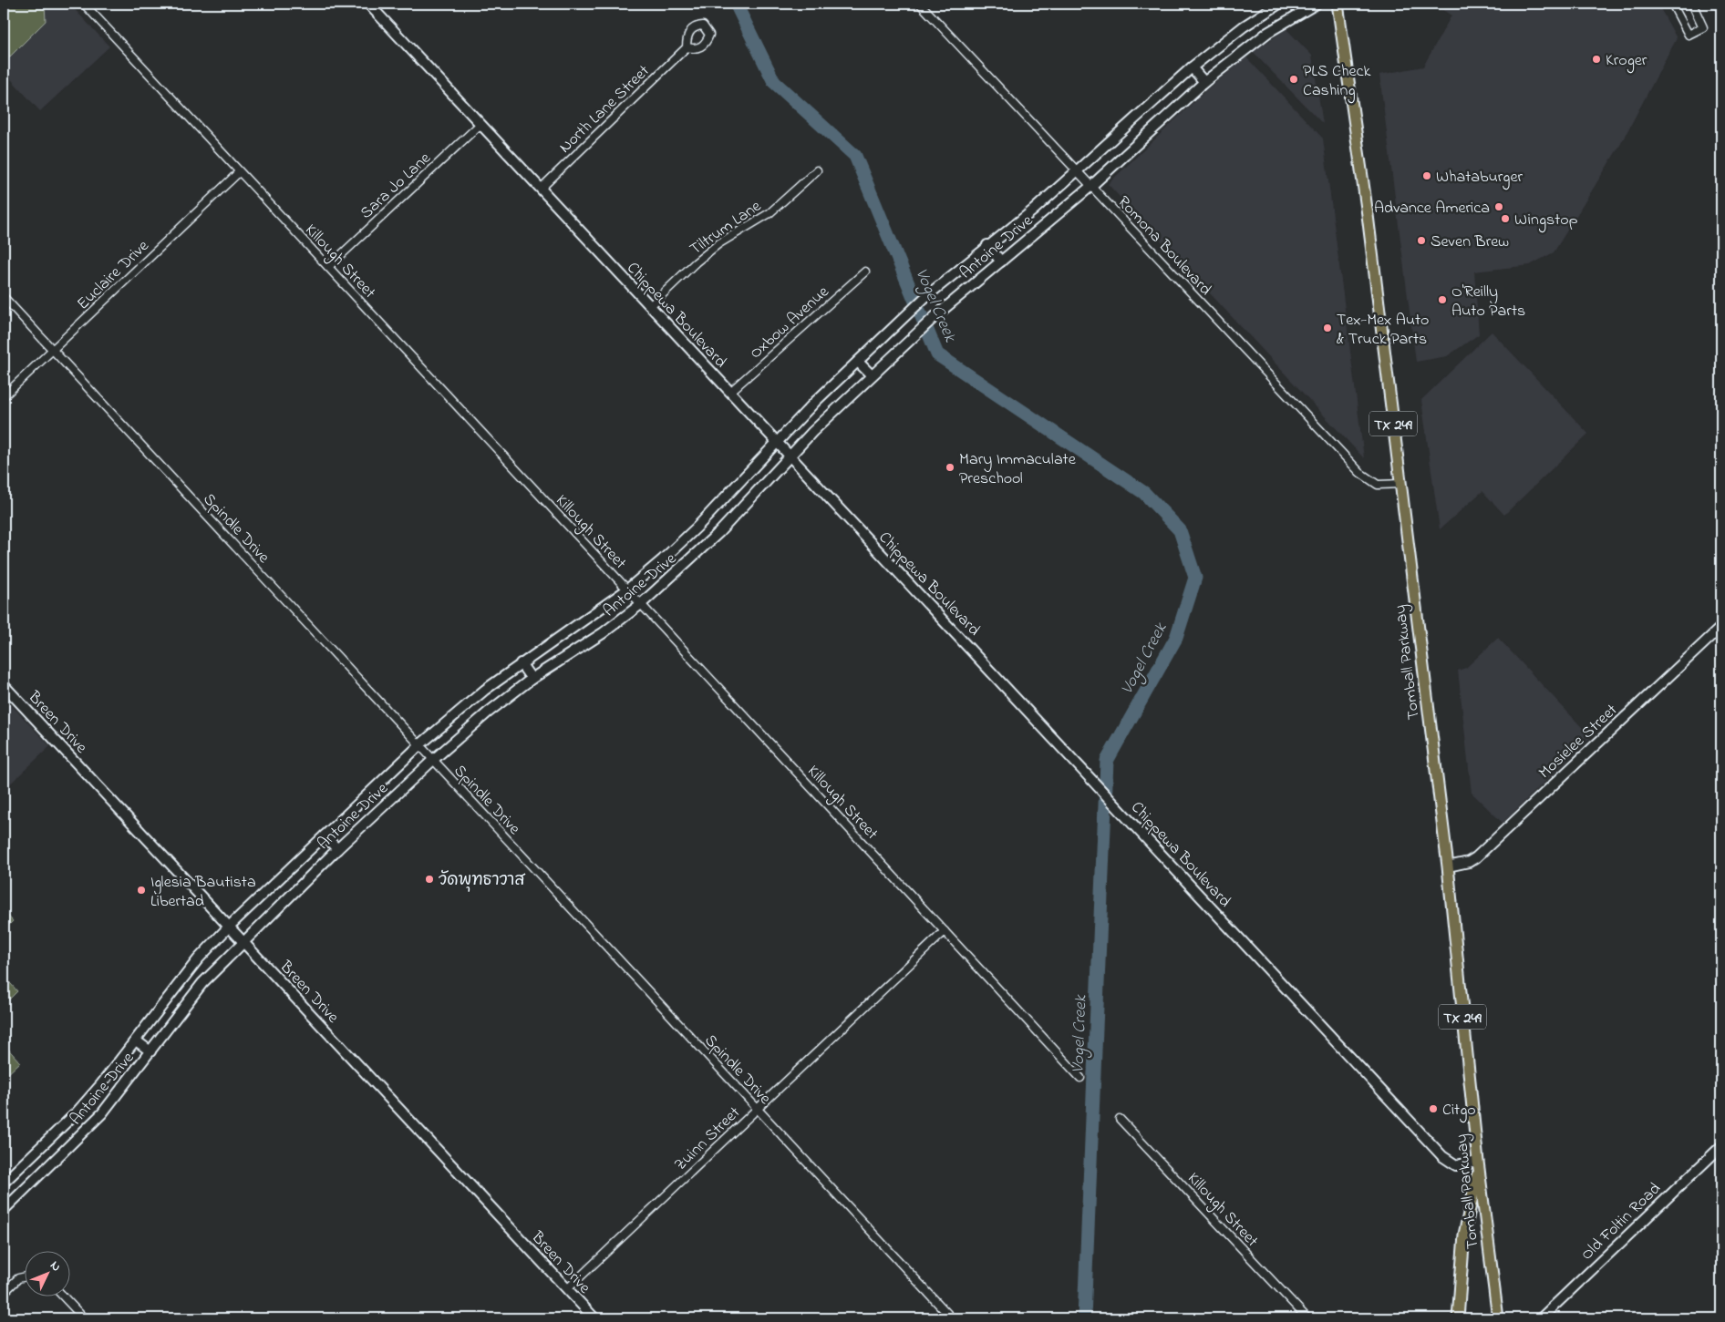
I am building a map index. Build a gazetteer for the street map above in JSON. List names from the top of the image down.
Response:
{
  "streets": {
    "main road": [
      "Antoine Drive",
      "Chippewa Boulevard",
      "TX 249",
      "Tomball Parkway",
      "Breen Drive",
      "Mosielee Street",
      "Old Foltin Road"
    ],
    "street": [
      "North Lane Street",
      "Sara Jo Lane",
      "Tiltrum Lane",
      "Romona Boulevard",
      "Killough Street",
      "Euclaire Drive",
      "Oxbow Avenue",
      "Spindle Drive",
      "Zuinn Street"
    ]
  },
  "crossings": [
    ["North Lane Street", "Chippewa Boulevard"],
    ["Sara Jo Lane", "Killough Street"],
    ["Sara Jo Lane", "Chippewa Boulevard"],
    ["Tiltrum Lane", "Chippewa Boulevard"],
    ["Romona Boulevard", "Antoine Drive"],
    ["Romona Boulevard", "Tomball Parkway"],
    ["Antoine Drive", "Killough Street"],
    ["Antoine Drive", "Chippewa Boulevard"],
    ["Antoine Drive", "Spindle Drive"],
    ["Antoine Drive", "Breen Drive"],
    ["Killough Street", "Euclaire Drive"],
    ["Killough Street", "Zuinn Street"],
    ["Euclaire Drive", "Spindle Drive"],
    ["Chippewa Boulevard", "Oxbow Avenue"],
    ["Chippewa Boulevard", "Tomball Parkway"],
    ["Spindle Drive", "Zuinn Street"],
    ["Tomball Parkway", "Mosielee Street"],
    ["Breen Drive", "Zuinn Street"]
  ],
  "water": ["Vogel Creek"],
  "places": [
    "Kroger",
    "PLS Check Cashing",
    "Whataburger",
    "Advance America",
    "Wingstop",
    "Seven Brew",
    "O'Reilly Auto Parts",
    "Tex-Mex Auto & Truck Parts",
    "Mary Immaculate Preschool",
    "วัดพุทธาวาส",
    "Iglesia Bautista Libertad",
    "Citgo"
  ],
  "north": "top right"
}
